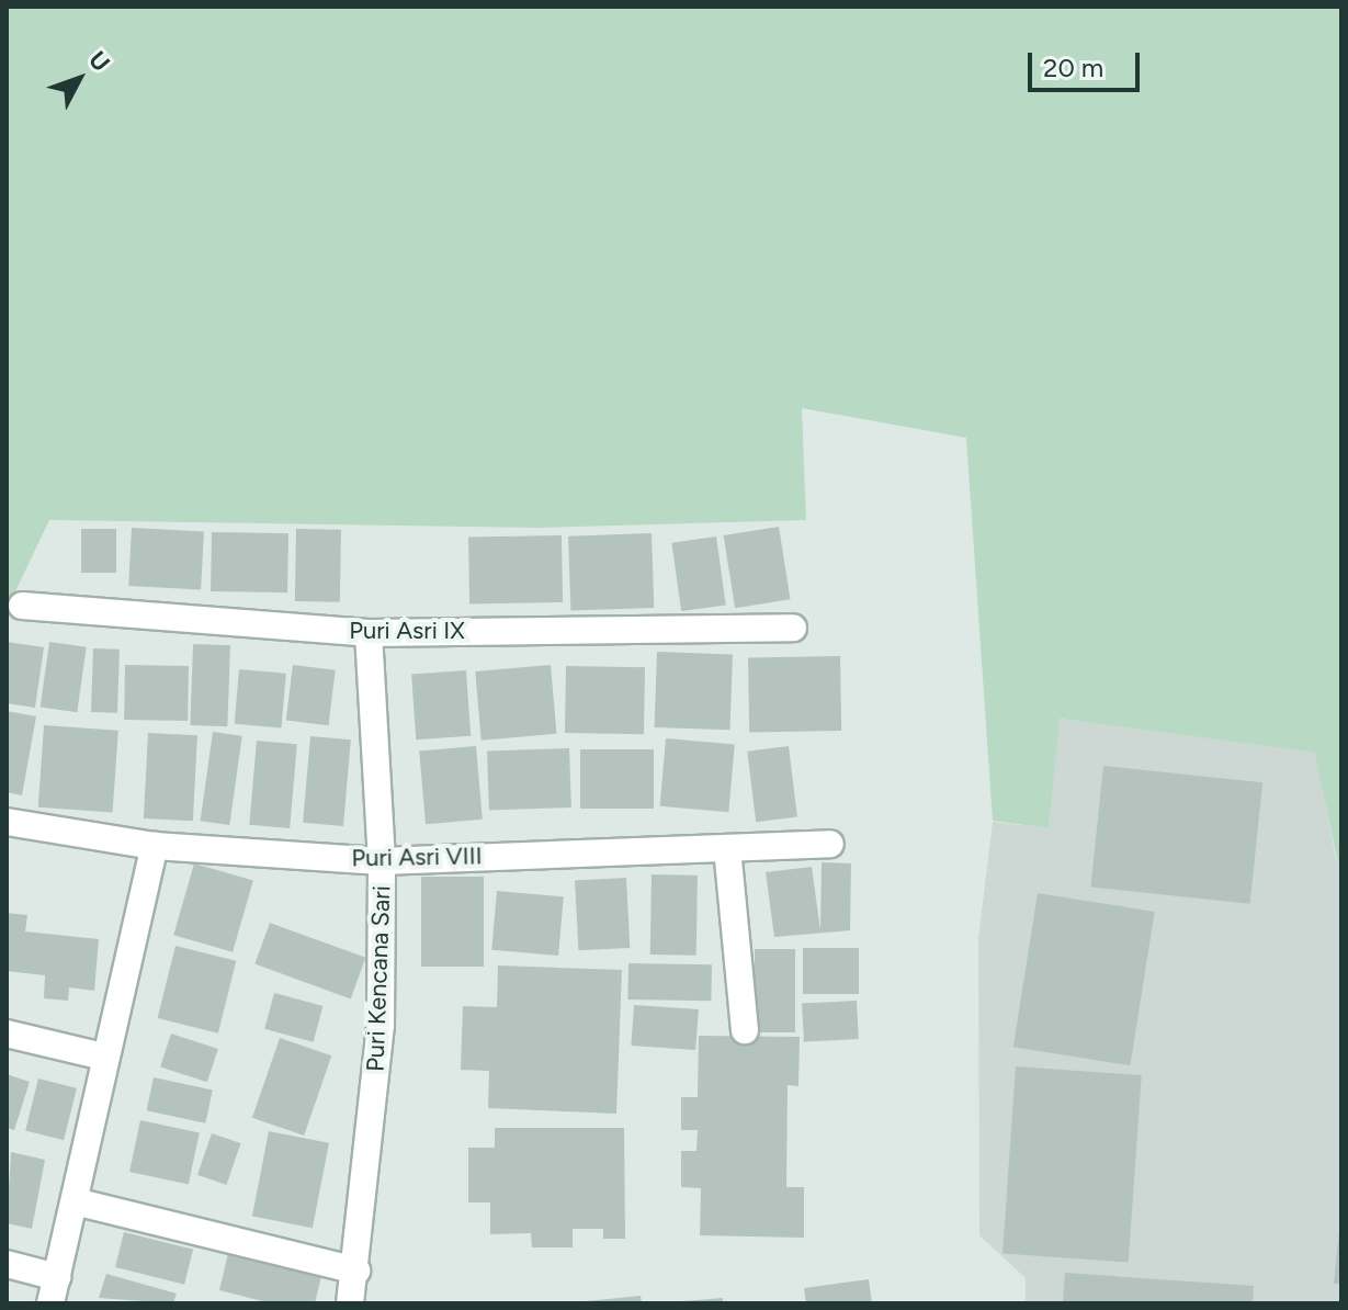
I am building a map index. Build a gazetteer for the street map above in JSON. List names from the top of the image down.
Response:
{
  "streets": {
    "street": ["Puri Asri IX", "Puri Asri VIII", "Puri Kencana Sari"]
  },
  "crossings": [
    ["Puri Asri IX", "Puri Kencana Sari"],
    ["Puri Asri VIII", "Puri Kencana Sari"]
  ],
  "scale_bar": "20 m",
  "north": "top right"
}
